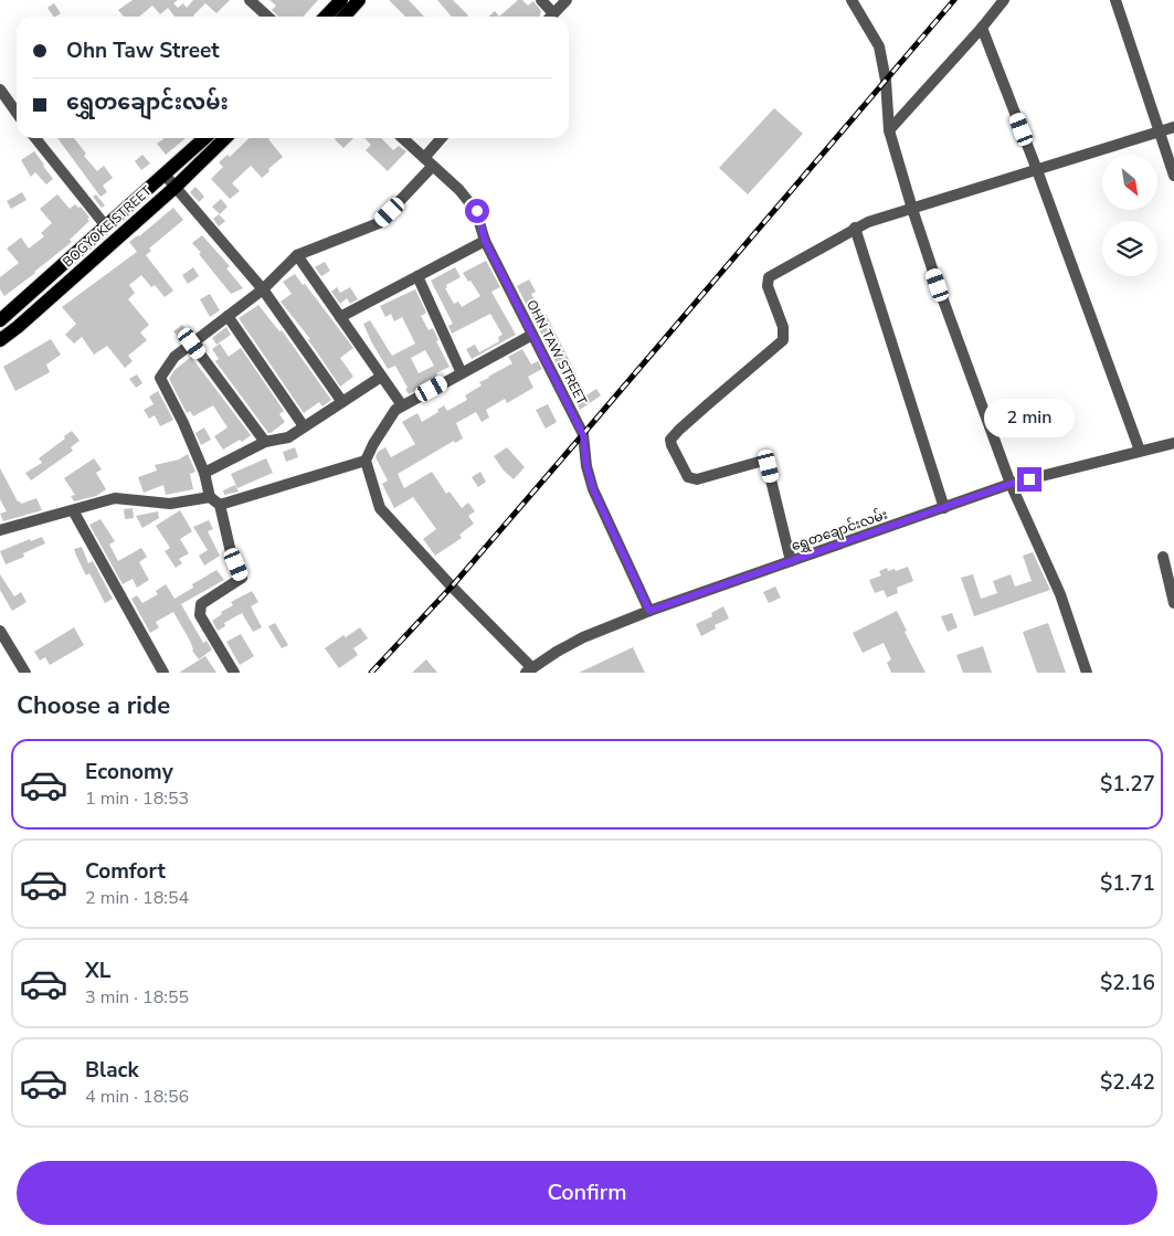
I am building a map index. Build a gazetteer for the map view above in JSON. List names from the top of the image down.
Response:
{
  "streets": {
    "main road": ["BOGYOKE STREET"],
    "street": ["OHN TAW STREET", "ရွှေတချောင်းလမ်း"]
  },
  "crossings": [
    ["OHN TAW STREET", "ရွှေတချောင်းလမ်း"]
  ],
  "north": "bottom right",
  "page": {
    "banner": ["Ohn Taw Street", "ရွှေတချောင်းလမ်း"],
    "bubble": "2 min",
    "heading": "Choose a ride",
    "list": [
      {
        "name": "Economy",
        "note": "1 min · 18:53",
        "value": "$1.27"
      },
      {
        "name": "Comfort",
        "note": "2 min · 18:54",
        "value": "$1.71"
      },
      {
        "name": "XL",
        "note": "3 min · 18:55",
        "value": "$2.16"
      },
      {
        "name": "Black",
        "note": "4 min · 18:56",
        "value": "$2.42"
      }
    ],
    "buttons": "Confirm"
  }
}
